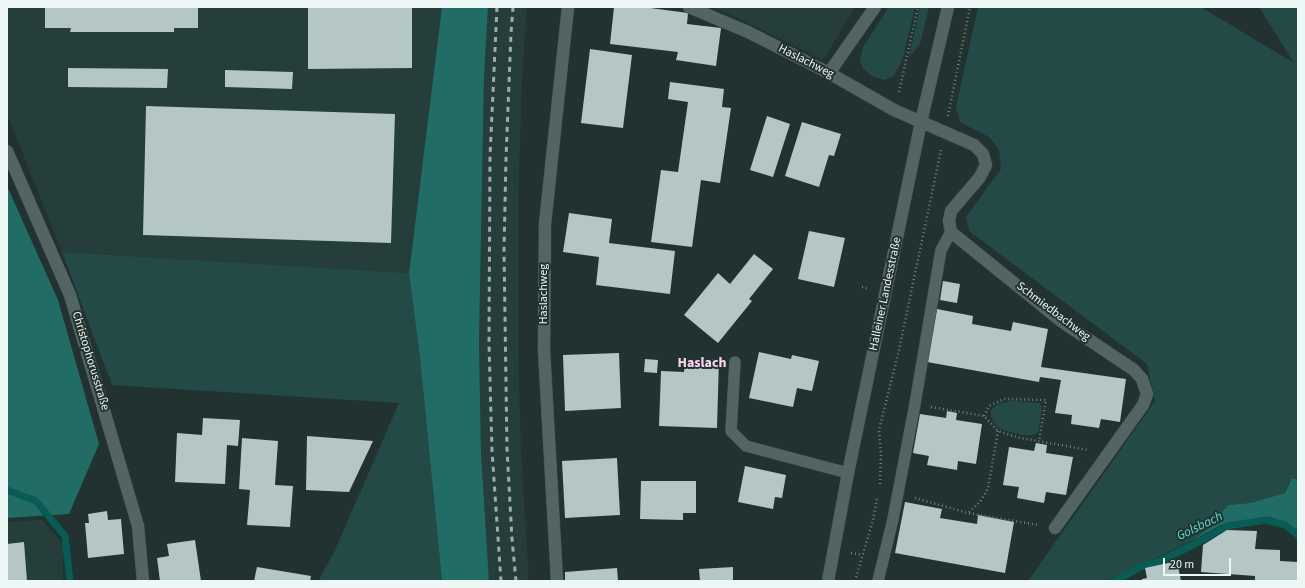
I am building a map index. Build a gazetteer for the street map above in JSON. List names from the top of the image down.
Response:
{
  "streets": {
    "street": [
      "Haslachweg",
      "Halleiner Landesstraße",
      "Schmiedbachweg",
      "Christophorusstraße"
    ]
  },
  "crossings": [
    ["Haslachweg", "Halleiner Landesstraße"]
  ],
  "districts": ["Haslach"],
  "water": ["Golsbach"],
  "scale_bar": "20 m"
}
